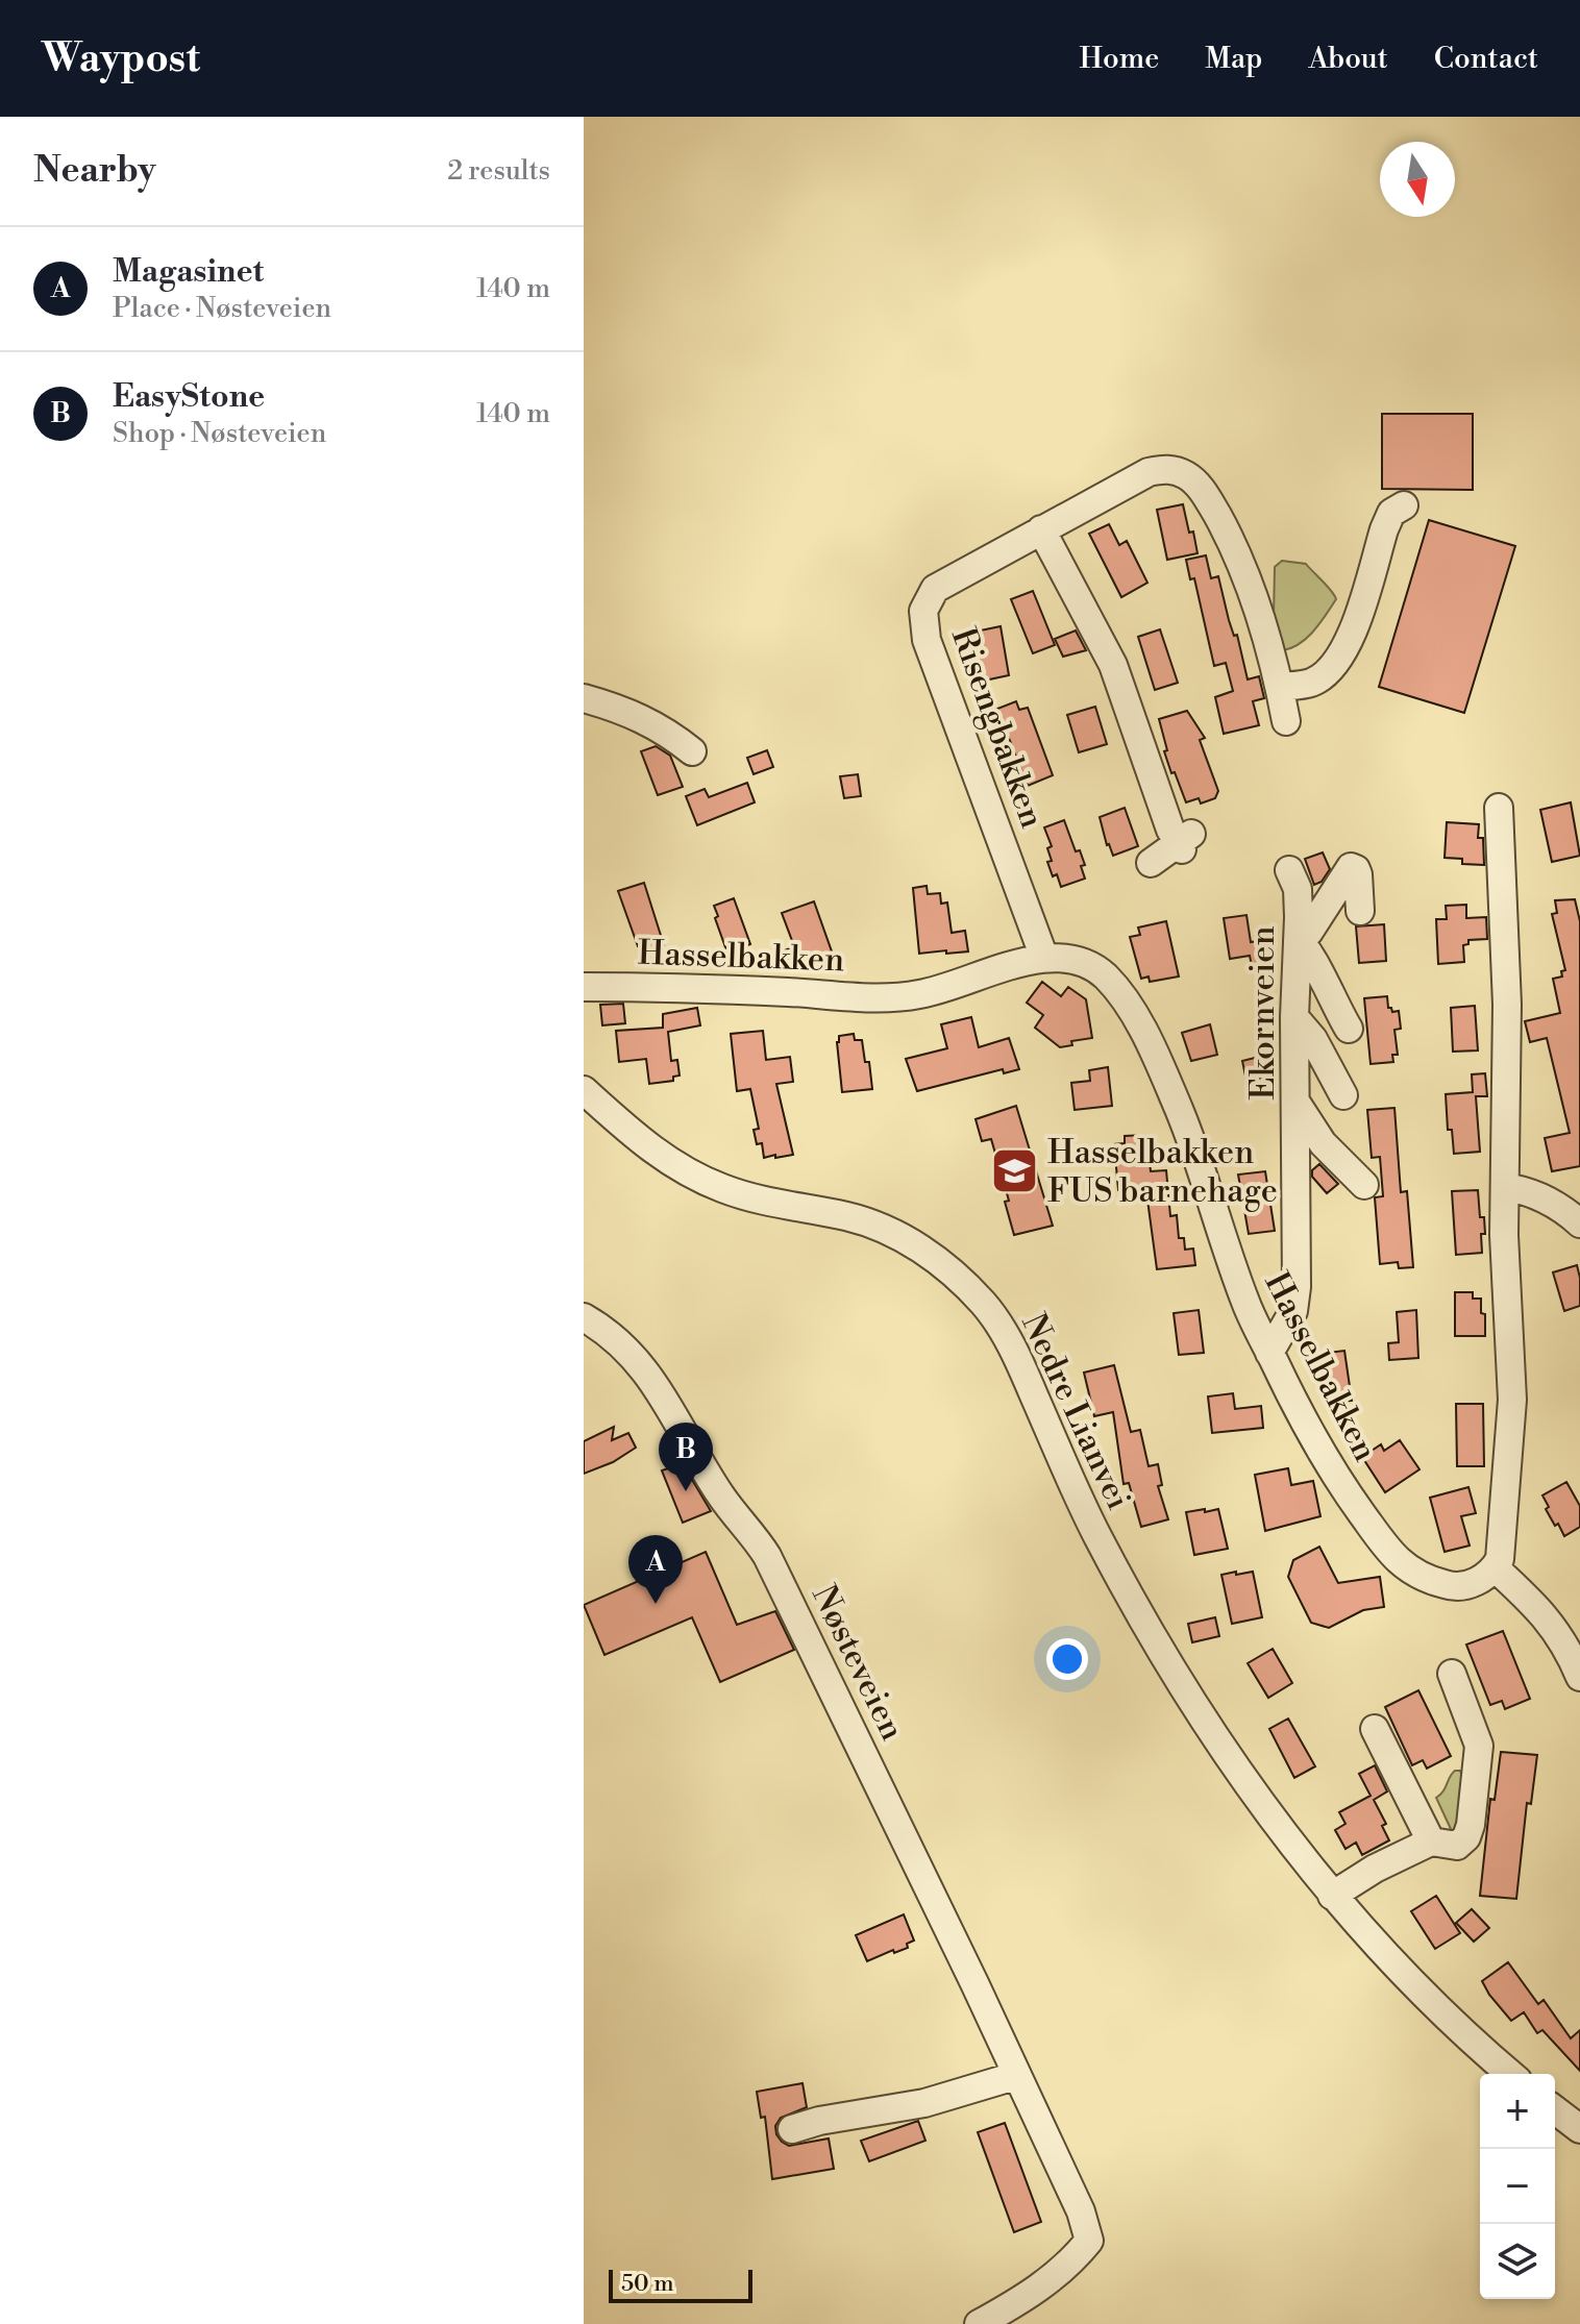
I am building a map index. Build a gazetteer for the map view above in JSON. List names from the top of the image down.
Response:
{
  "streets": {
    "street": [
      "Risengbakken",
      "Hasselbakken",
      "Ekornveien",
      "Nedre Lianvei",
      "Nøsteveien"
    ]
  },
  "crossings": [
    ["Risengbakken", "Hasselbakken"],
    ["Hasselbakken", "Ekornveien"]
  ],
  "places": {
    "school or university": ["Hasselbakken FUS barnehage"]
  },
  "scale_bar": "50 m",
  "north": "bottom",
  "page": {
    "header": "Waypost",
    "nav": [
      "Home",
      "Map",
      "About",
      "Contact"
    ],
    "heading": ["Nearby", "2 results"],
    "list": [
      {
        "mark": "A",
        "name": "Magasinet",
        "note": "Place · Nøsteveien",
        "value": "140 m"
      },
      {
        "mark": "B",
        "name": "EasyStone",
        "note": "Shop · Nøsteveien",
        "value": "140 m"
      }
    ],
    "pins": ["B", "A"],
    "map_buttons": ["+", "−"],
    "scale": "50 m"
  }
}
